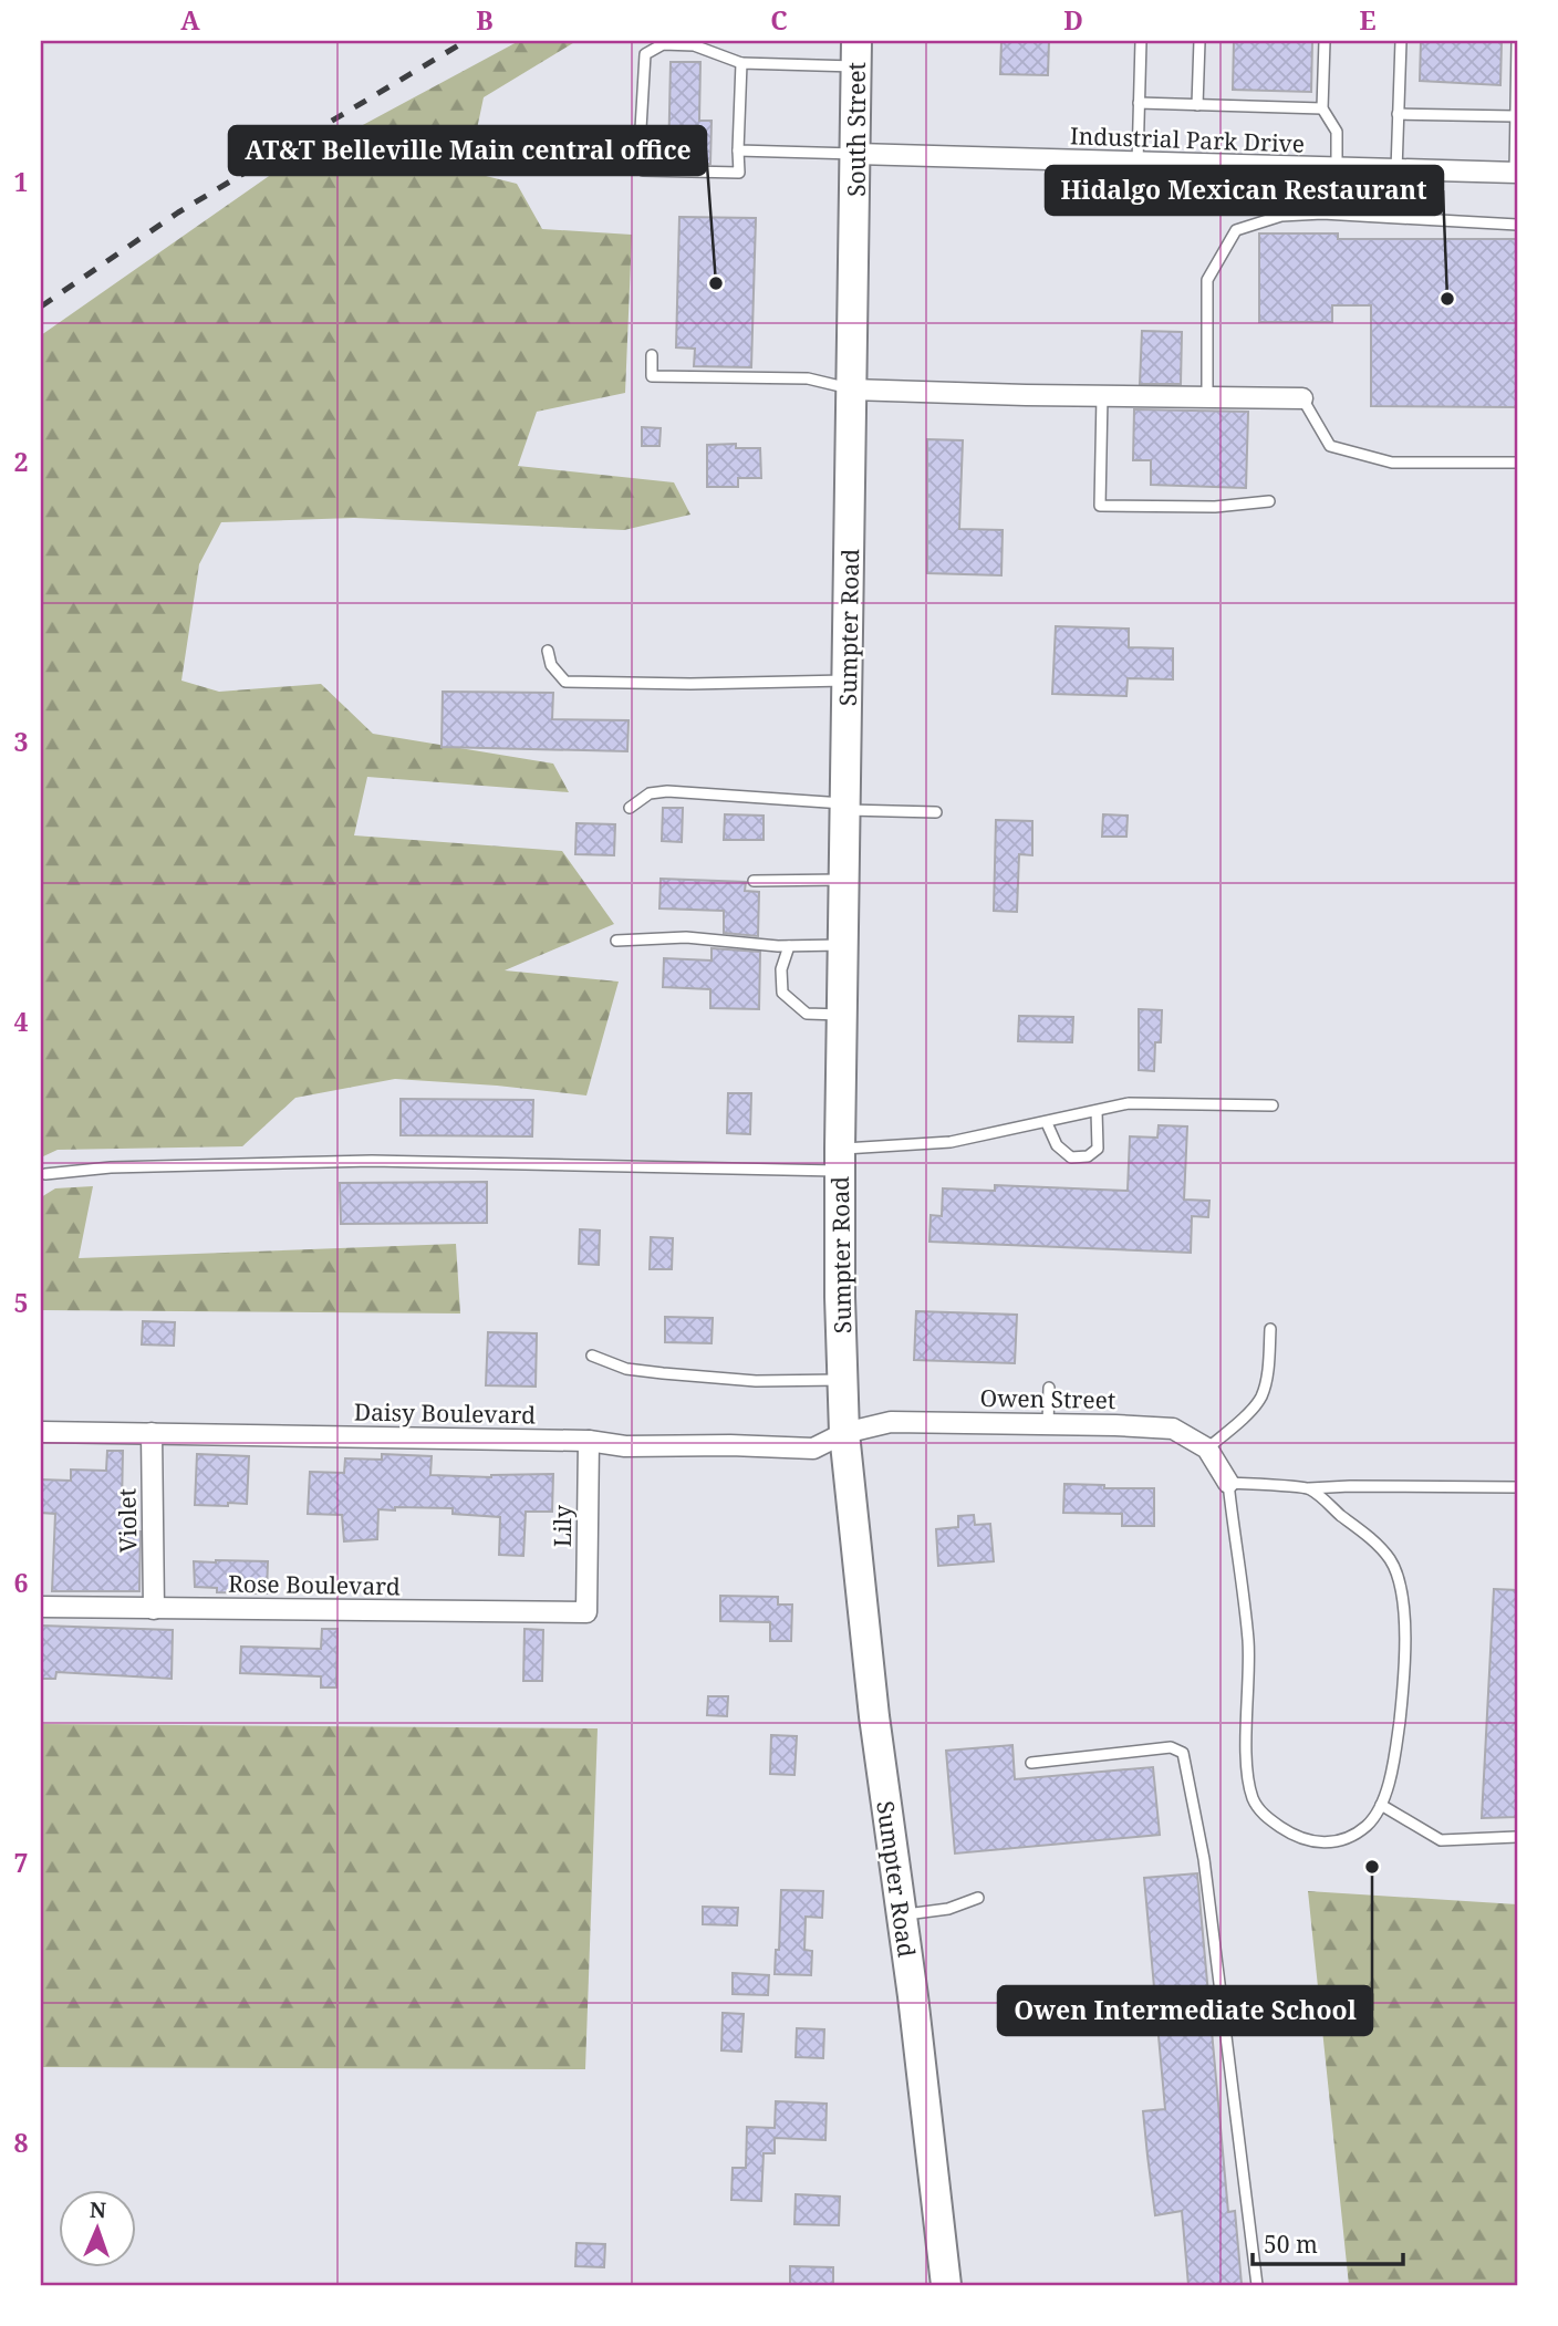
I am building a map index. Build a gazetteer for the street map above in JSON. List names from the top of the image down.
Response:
{
  "streets": {
    "street": [
      "South Street",
      "Industrial Park Drive",
      "Sumpter Road",
      "Owen Street",
      "Daisy Boulevard",
      "Violet",
      "Lily",
      "Rose Boulevard"
    ]
  },
  "crossings": [
    ["South Street", "Industrial Park Drive"],
    ["South Street", "Sumpter Road"],
    ["Sumpter Road", "Owen Street"],
    ["Sumpter Road", "Daisy Boulevard"],
    ["Owen Street", "Daisy Boulevard"],
    ["Daisy Boulevard", "Violet"],
    ["Daisy Boulevard", "Lily"],
    ["Violet", "Rose Boulevard"],
    ["Lily", "Rose Boulevard"]
  ],
  "places": ["AT&T Belleville Main central office", "Hidalgo Mexican Restaurant", "Owen Intermediate School"],
  "scale_bar": "50 m",
  "north": "top",
  "grid": {
    "columns": [
      "A",
      "B",
      "C",
      "D",
      "E"
    ],
    "rows": [
      "1",
      "2",
      "3",
      "4",
      "5",
      "6",
      "7",
      "8"
    ]
  }
}
